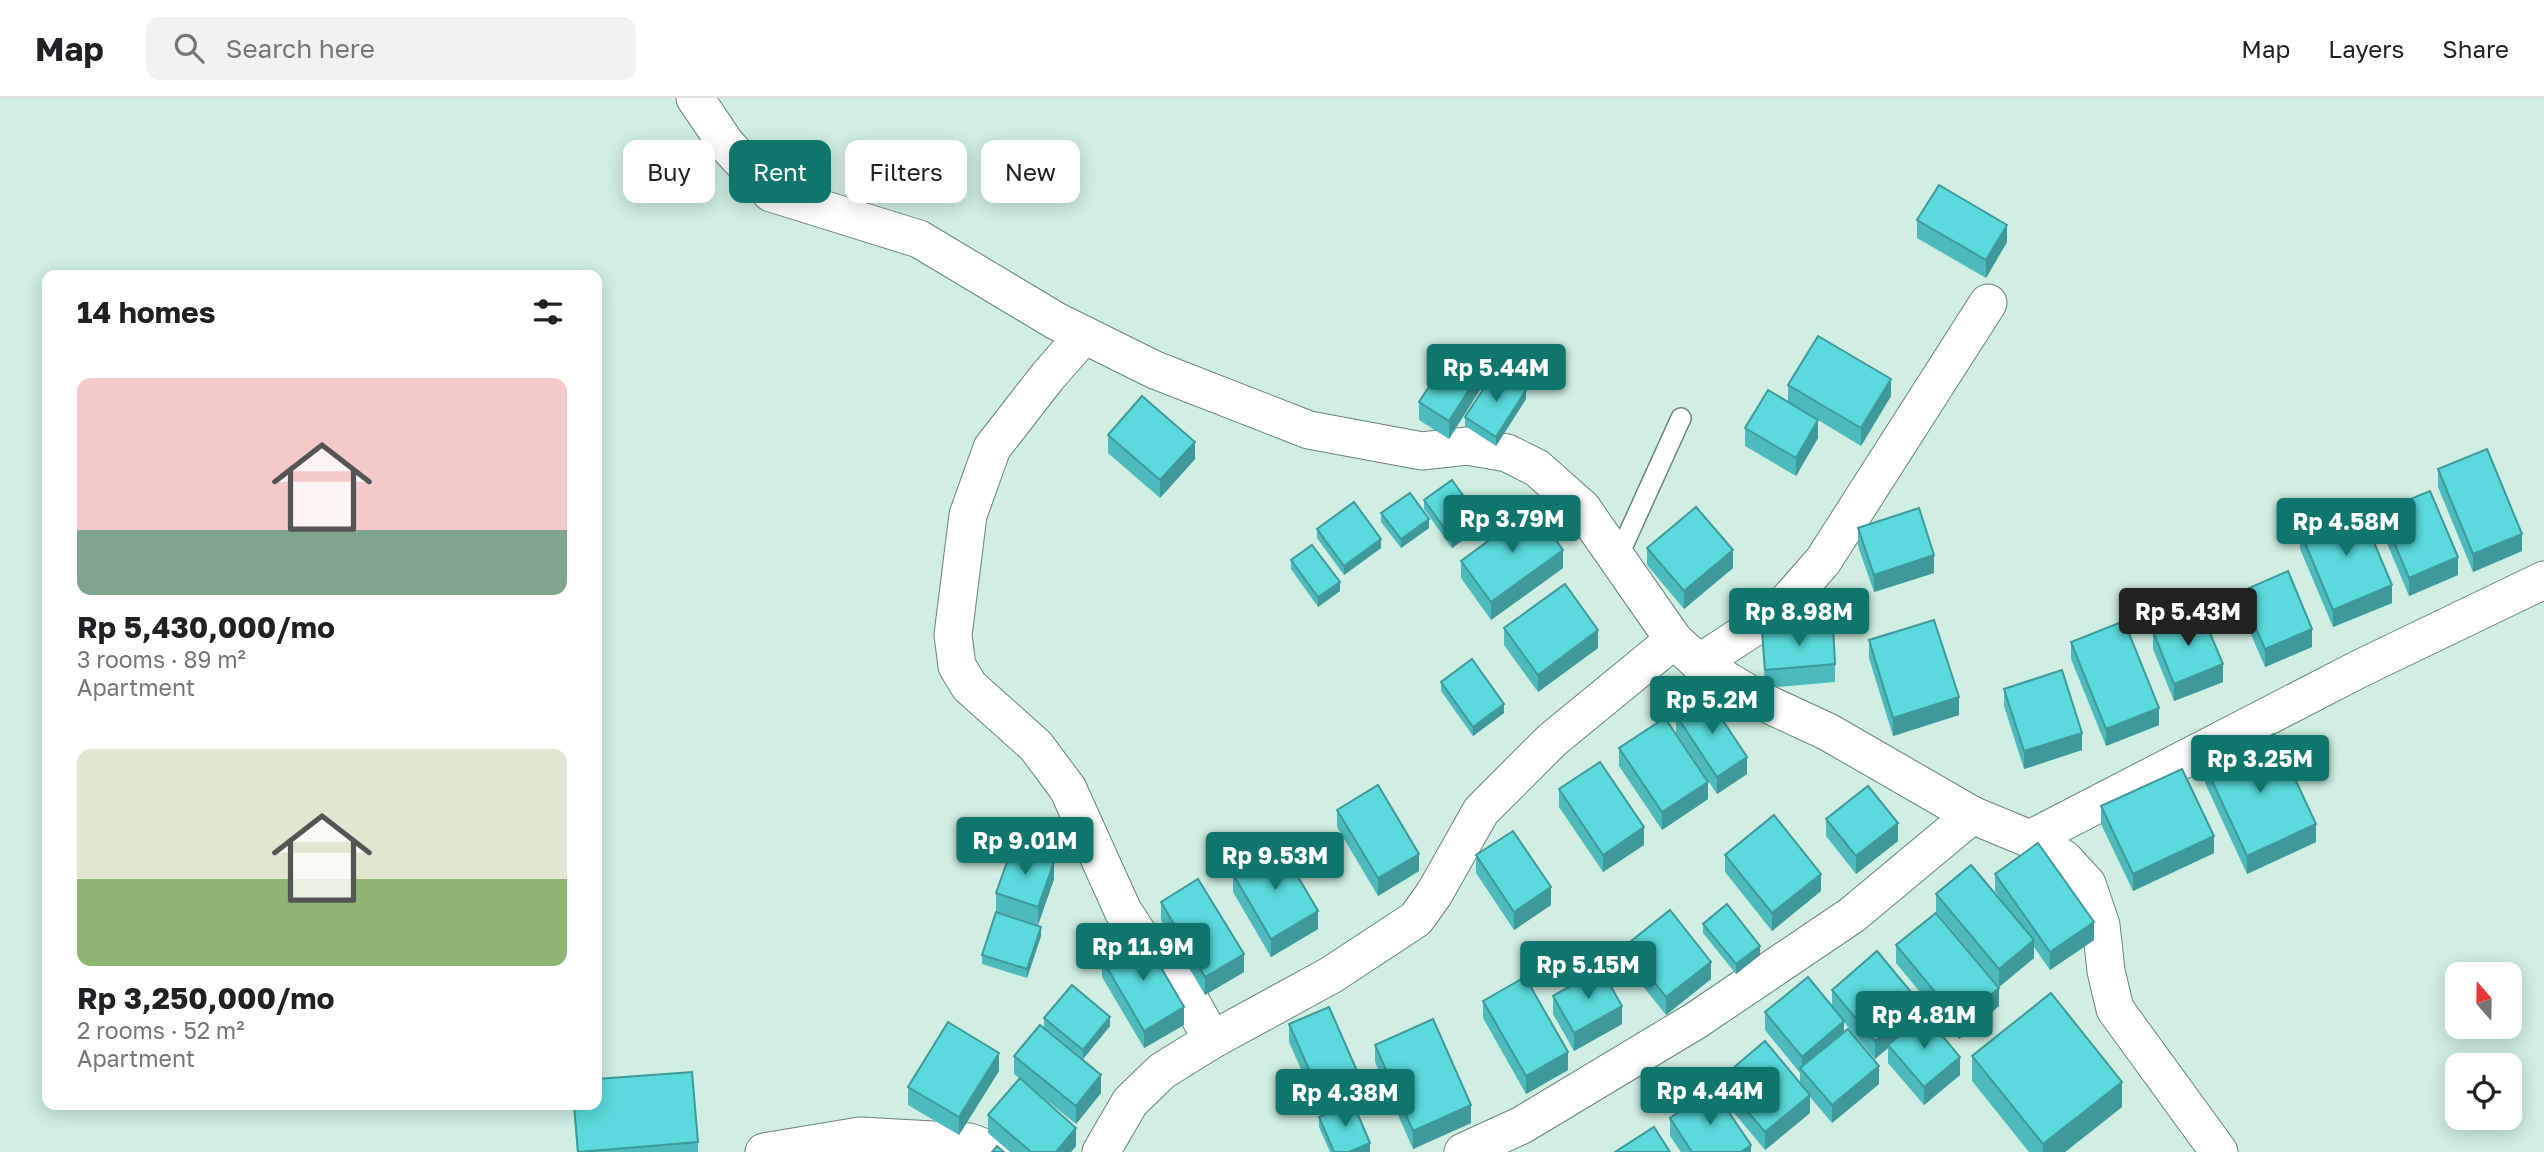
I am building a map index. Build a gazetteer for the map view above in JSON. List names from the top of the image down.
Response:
{
  "north": "top",
  "page": {
    "header": "Map",
    "search": "Search here",
    "nav": ["Map", "Layers", "Share"],
    "chip": [
      "Buy",
      "Rent",
      "Filters",
      "New"
    ],
    "heading": "14 homes",
    "price": [
      "Rp 5.44M",
      "Rp 3.79M",
      "Rp 4.58M",
      "Rp 8.98M",
      "Rp 5.43M",
      "Rp 5.2M",
      "Rp 3.25M",
      "Rp 9.01M",
      "Rp 9.53M",
      "Rp 11.9M",
      "Rp 5.15M",
      "Rp 4.81M",
      "Rp 4.44M",
      "Rp 4.38M"
    ],
    "list": [
      {
        "name": "Rp 5,430,000/mo",
        "note": "3 rooms · 89 m² · Apartment"
      },
      {
        "name": "Rp 3,250,000/mo",
        "note": "2 rooms · 52 m² · Apartment"
      }
    ]
  }
}
